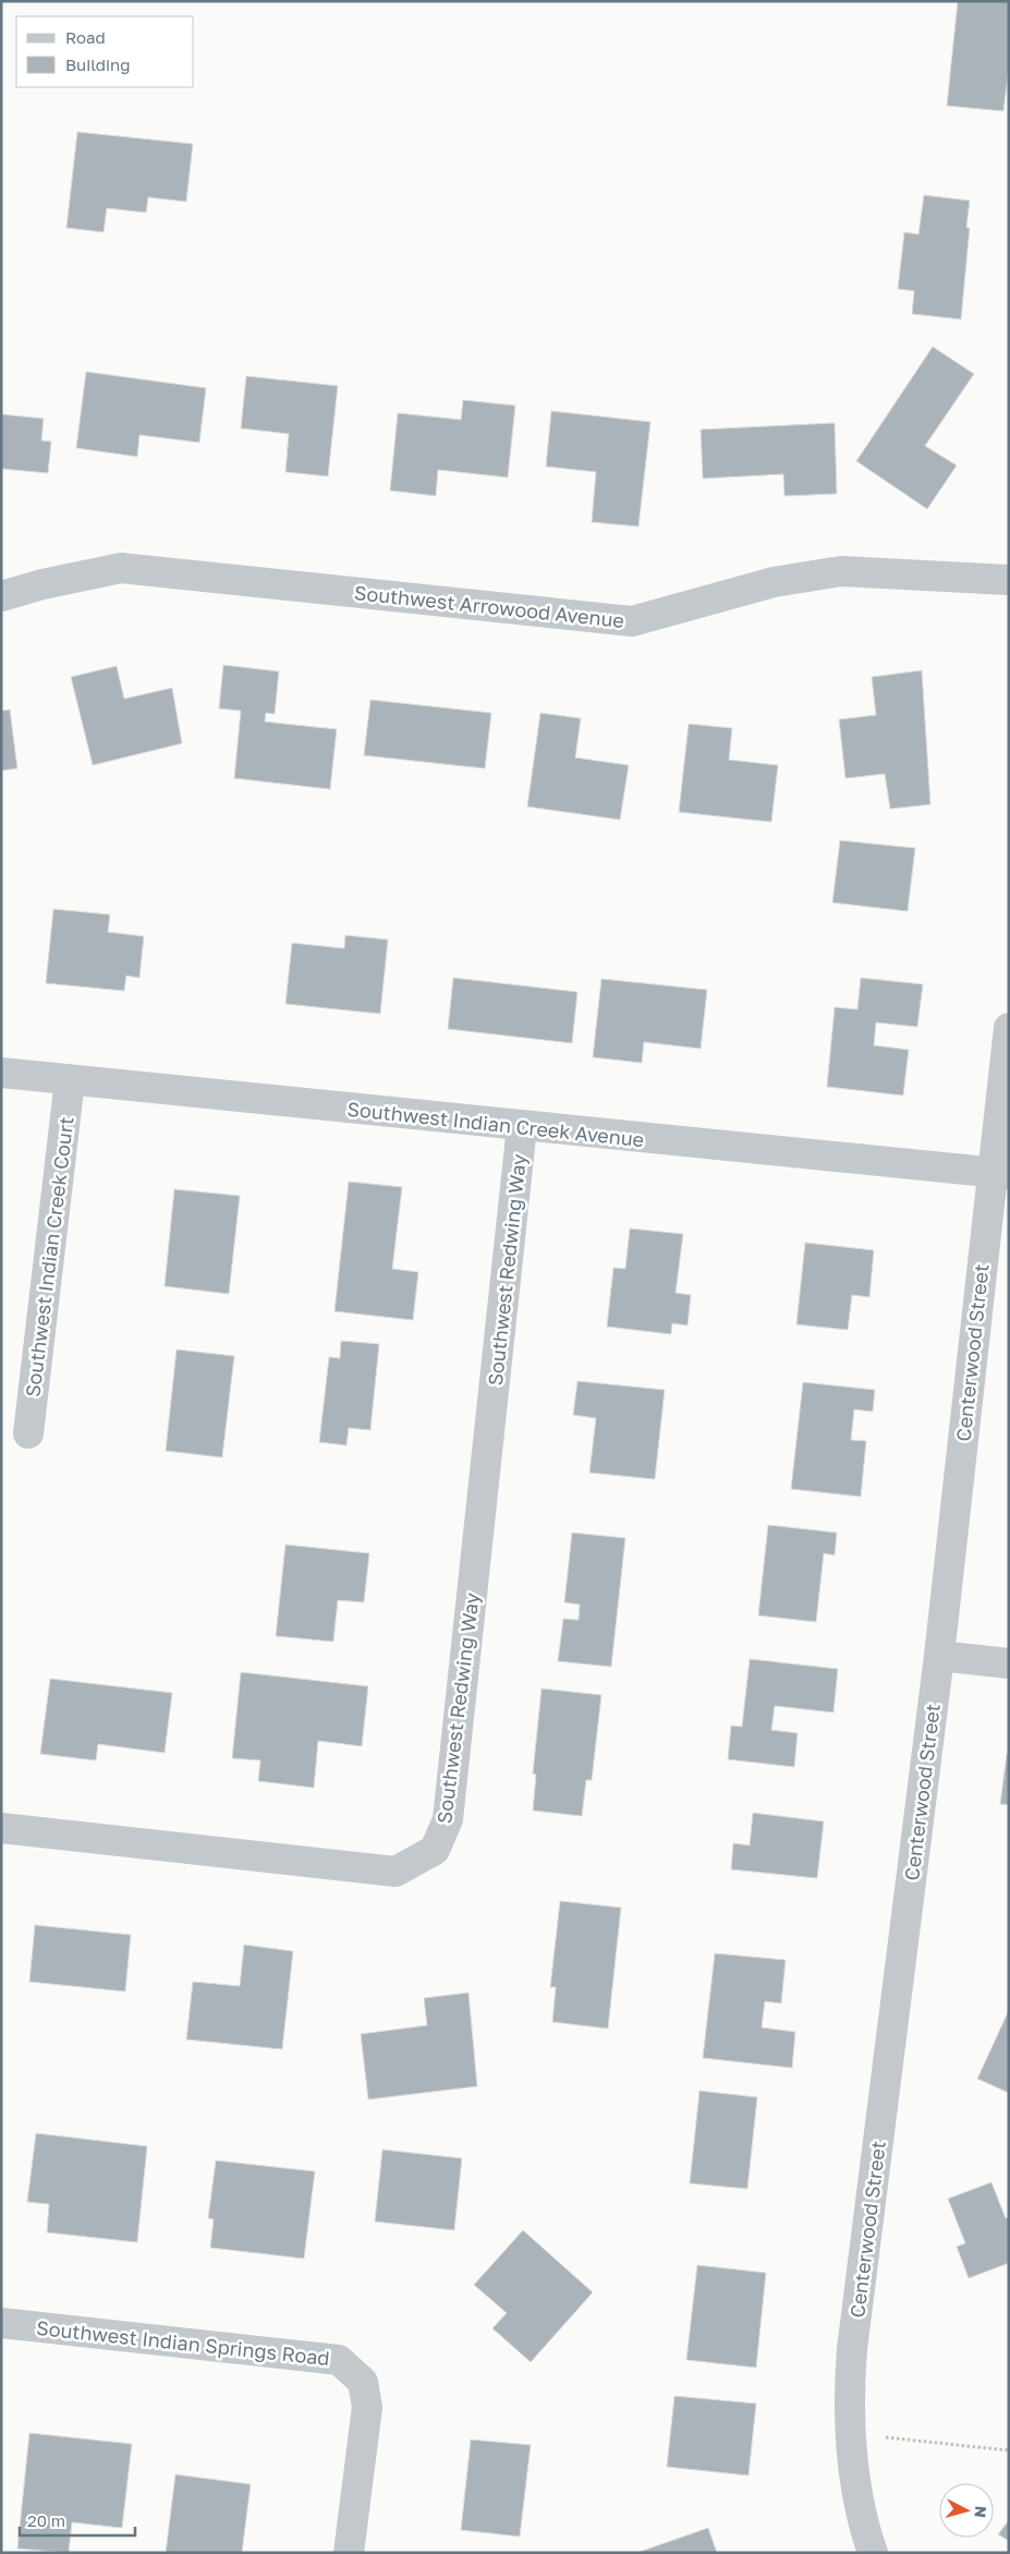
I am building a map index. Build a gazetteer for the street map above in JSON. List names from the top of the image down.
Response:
{
  "streets": {
    "street": [
      "Southwest Arrowood Avenue",
      "Southwest Indian Creek Avenue",
      "Southwest Indian Creek Court",
      "Southwest Redwing Way",
      "Centerwood Street",
      "Southwest Indian Springs Road"
    ]
  },
  "crossings": [
    ["Southwest Indian Creek Avenue", "Southwest Indian Creek Court"],
    ["Southwest Indian Creek Avenue", "Southwest Redwing Way"],
    ["Southwest Indian Creek Avenue", "Centerwood Street"]
  ],
  "legend": ["Road", "Building"],
  "scale_bar": "20 m",
  "north": "right"
}
